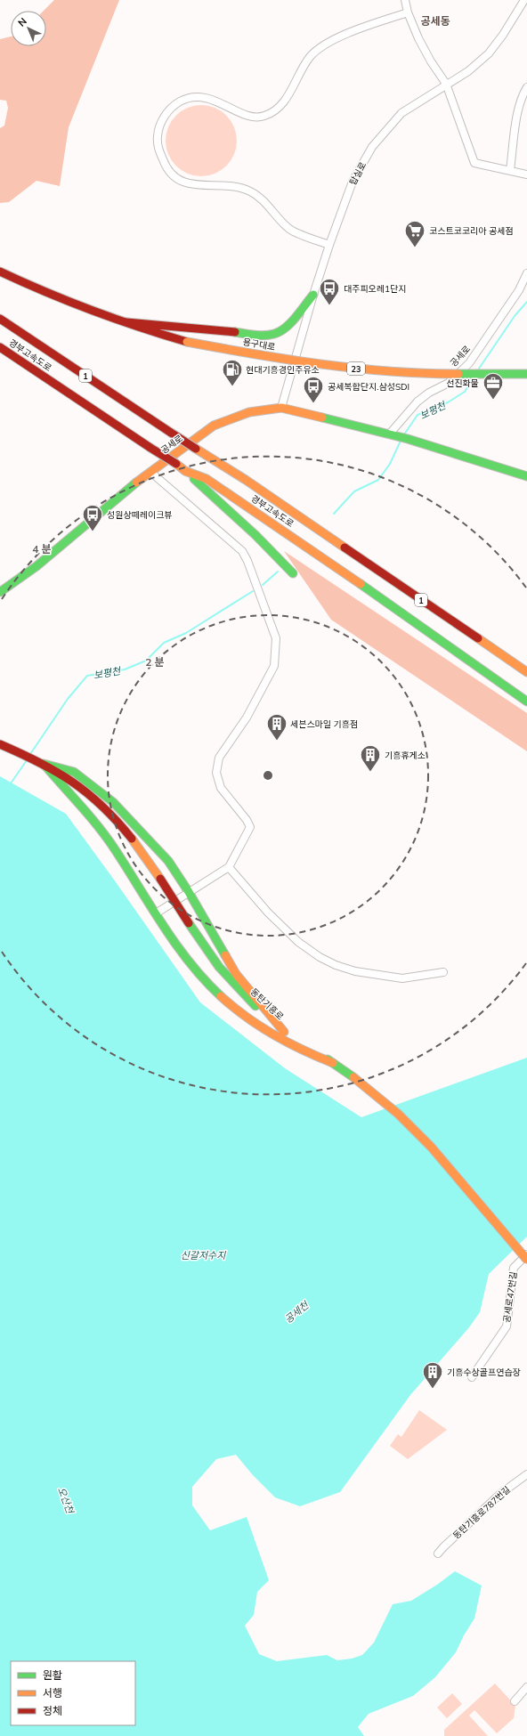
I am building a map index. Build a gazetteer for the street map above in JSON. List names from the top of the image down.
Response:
{
  "streets": {
    "main road": [
      "용구대로",
      "경부고속도로",
      "공세로",
      "23",
      "1",
      "동탄기흥로"
    ],
    "street": ["탑실로", "공세로47번길", "동탄기흥로787번길"]
  },
  "crossings": [
    ["탑실로", "공세로"]
  ],
  "districts": ["공세동"],
  "water": [
    "보평천",
    "신갈저수지",
    "공세천",
    "오산천"
  ],
  "places": {
    "supermarket": ["코스트코코리아 공세점"],
    "bus stop": ["대주피오레1단지", "공세복합단지.삼성SDI", "성원상떼레이크뷰"],
    "fuel station": ["현대기흥경인주유소"],
    "office": ["선진화물"],
    "building": ["세븐스마일 기흥점", "기흥휴게소", "기흥수상골프연습장"]
  },
  "legend": ["원활", "서행", "정체"],
  "north": "top left",
  "rings": ["4 분", "2 분"]
}
